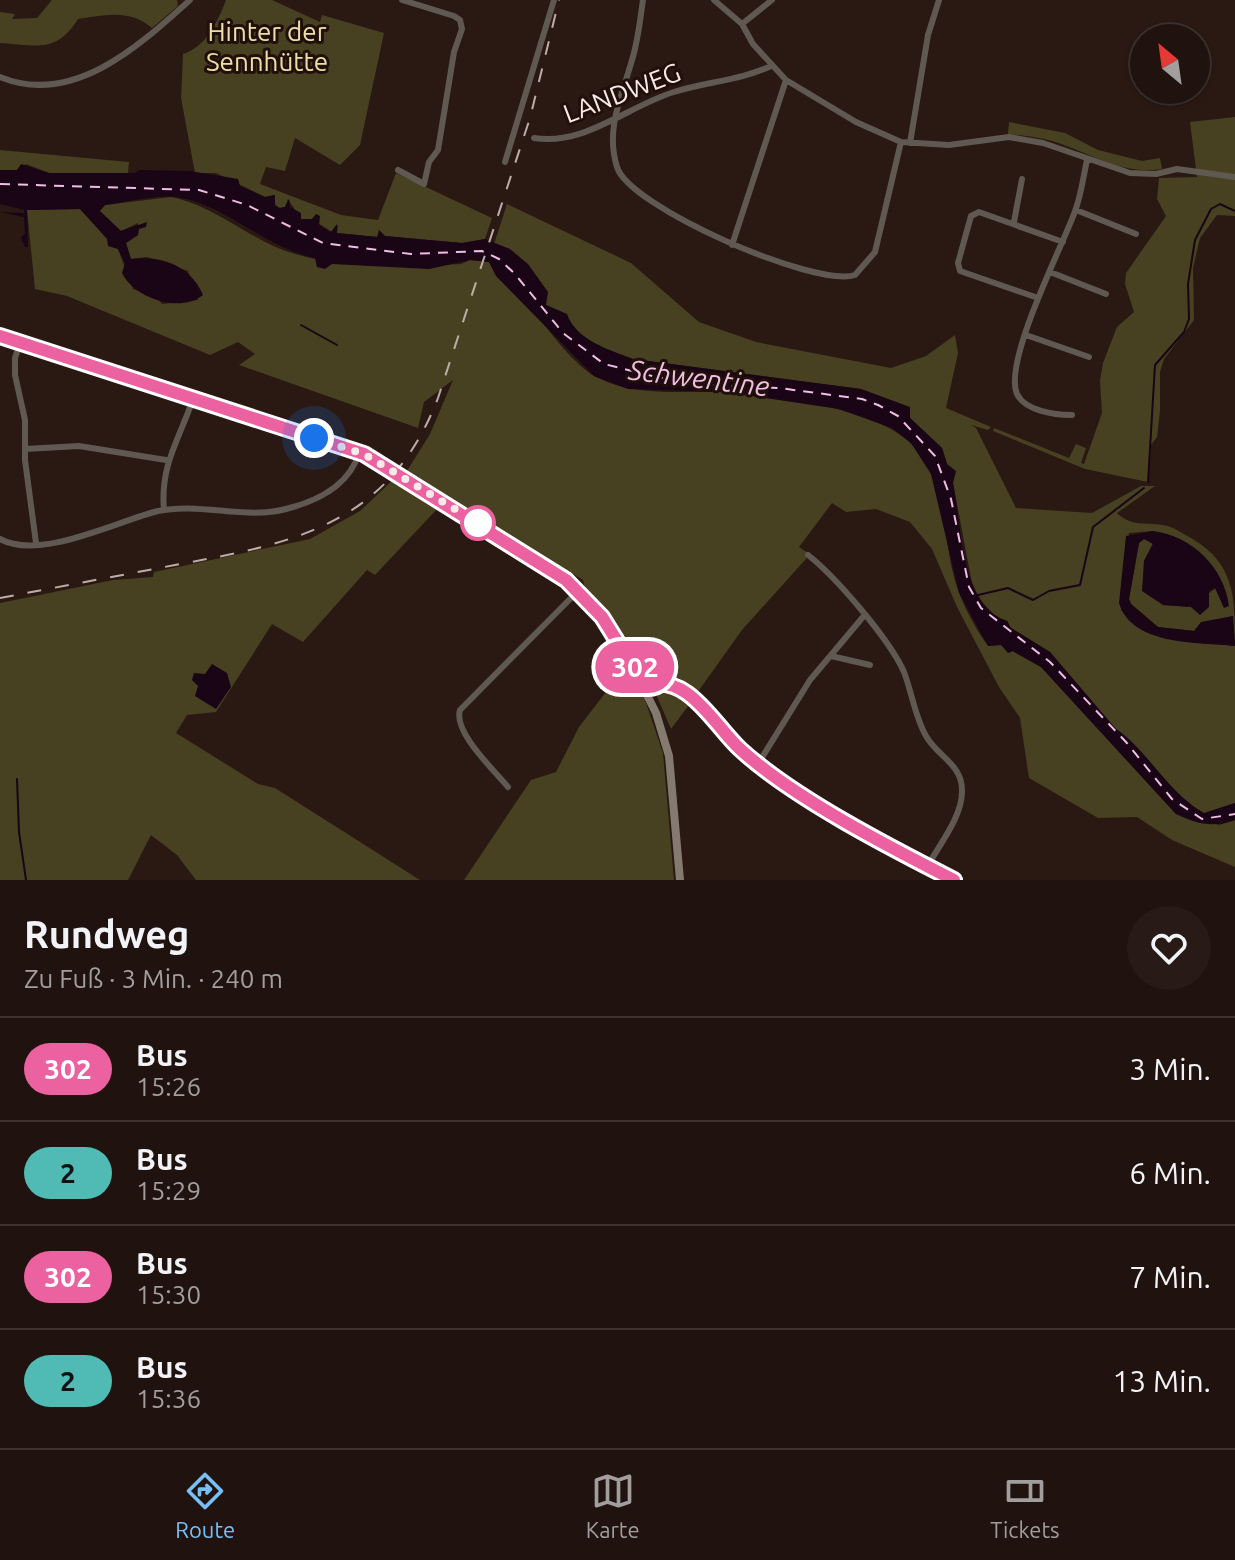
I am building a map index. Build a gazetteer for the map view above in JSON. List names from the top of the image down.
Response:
{
  "streets": {
    "street": ["LANDWEG"]
  },
  "water": ["Schwentine"],
  "parks": ["Hinter der Sennhütte"],
  "lines": ["bus line 302"],
  "north": "top left",
  "page": {
    "on_map": "302",
    "heading": ["Rundweg", "Zu Fuß · 3 Min. · 240 m"],
    "list": [
      {
        "mark": "302",
        "name": "Bus",
        "note": "15:26",
        "value": "3 Min."
      },
      {
        "mark": "2",
        "name": "Bus",
        "note": "15:29",
        "value": "6 Min."
      },
      {
        "mark": "302",
        "name": "Bus",
        "note": "15:30",
        "value": "7 Min."
      },
      {
        "mark": "2",
        "name": "Bus",
        "note": "15:36",
        "value": "13 Min."
      }
    ],
    "tabs": ["Route", "Karte", "Tickets"]
  }
}
